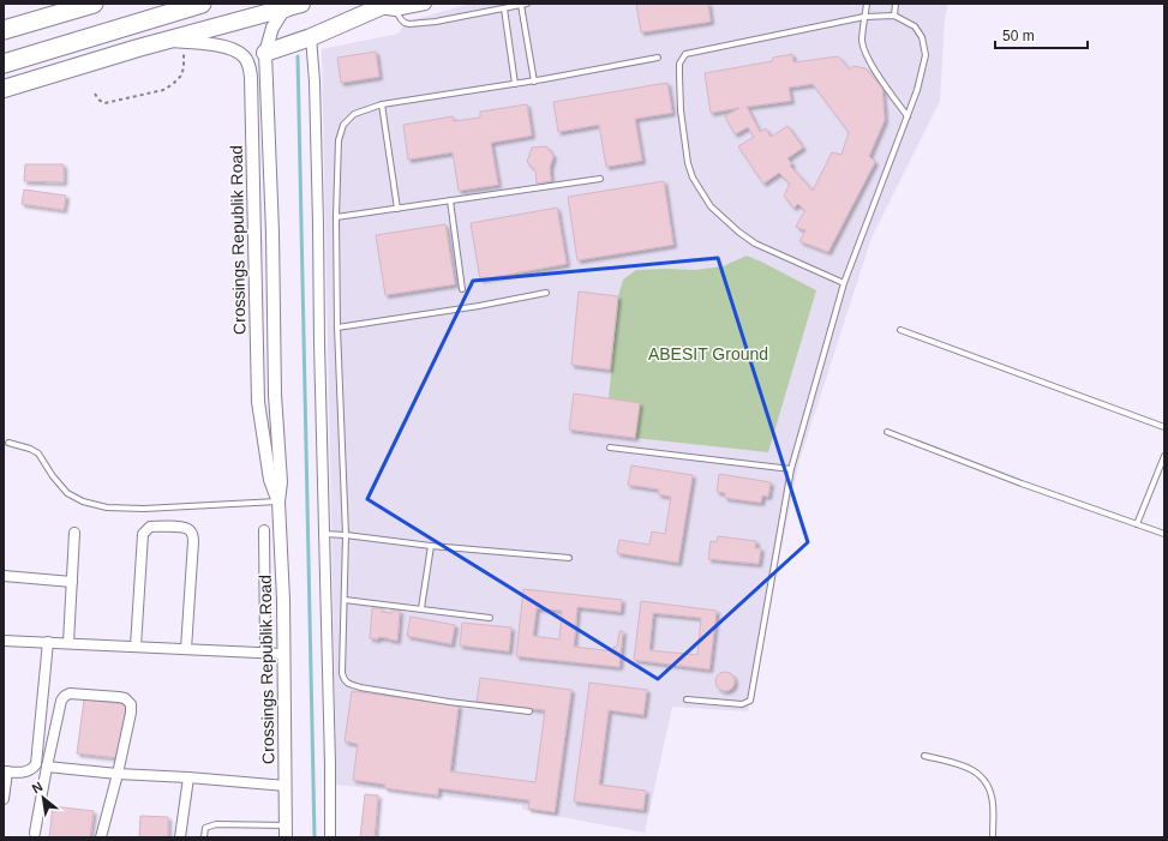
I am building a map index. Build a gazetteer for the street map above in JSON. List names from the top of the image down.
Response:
{
  "streets": {
    "street": ["Crossings Republik Road"]
  },
  "parks": ["ABESIT Ground"],
  "scale_bar": "50 m",
  "north": "top left"
}
